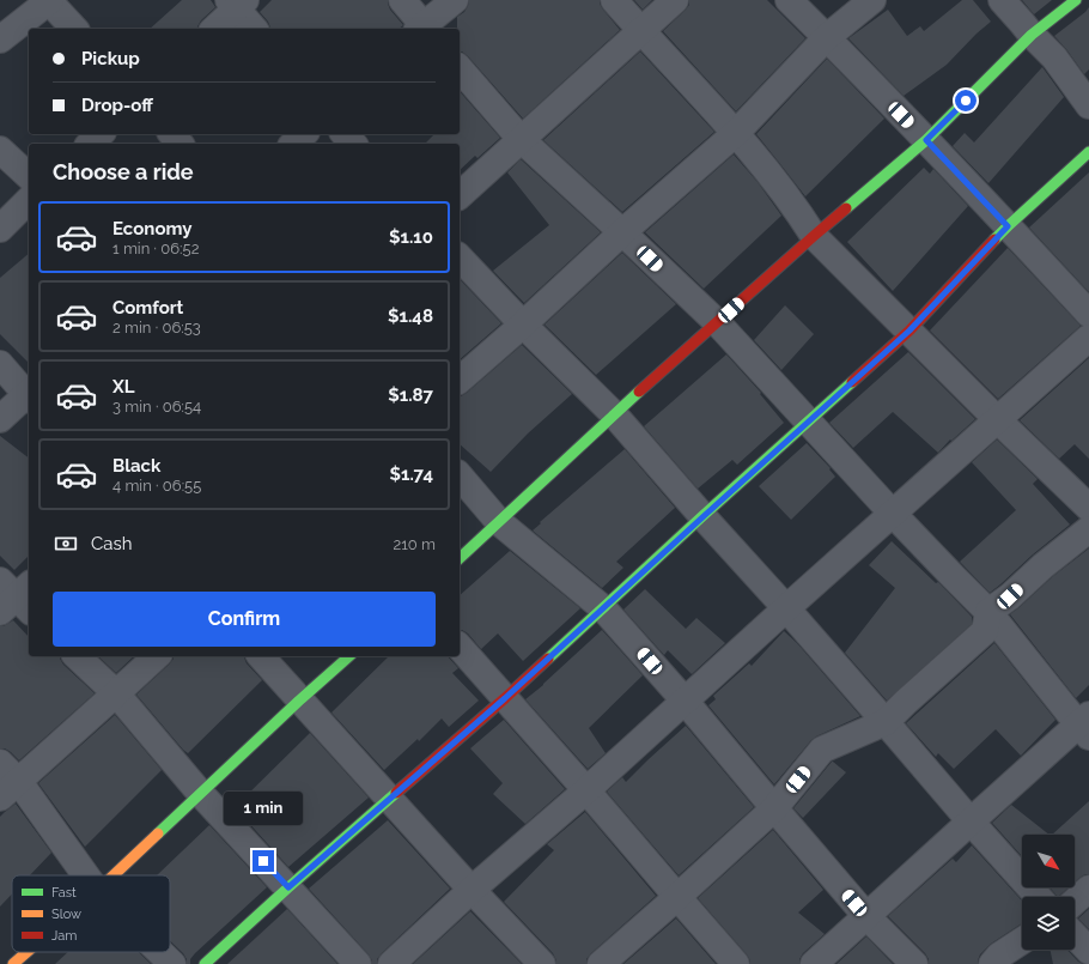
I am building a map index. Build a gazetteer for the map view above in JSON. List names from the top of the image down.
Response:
{
  "legend": ["Fast", "Slow", "Jam"],
  "north": "bottom right",
  "page": {
    "banner": ["Pickup", "Drop-off"],
    "heading": "Choose a ride",
    "list": [
      {
        "name": "Economy",
        "note": "1 min · 06:52",
        "value": "$1.10"
      },
      {
        "name": "Comfort",
        "note": "2 min · 06:53",
        "value": "$1.48"
      },
      {
        "name": "XL",
        "note": "3 min · 06:54",
        "value": "$1.87"
      },
      {
        "name": "Black",
        "note": "4 min · 06:55",
        "value": "$1.74"
      }
    ],
    "pay": ["Cash", "210 m"],
    "buttons": "Confirm",
    "bubble": "1 min"
  }
}
